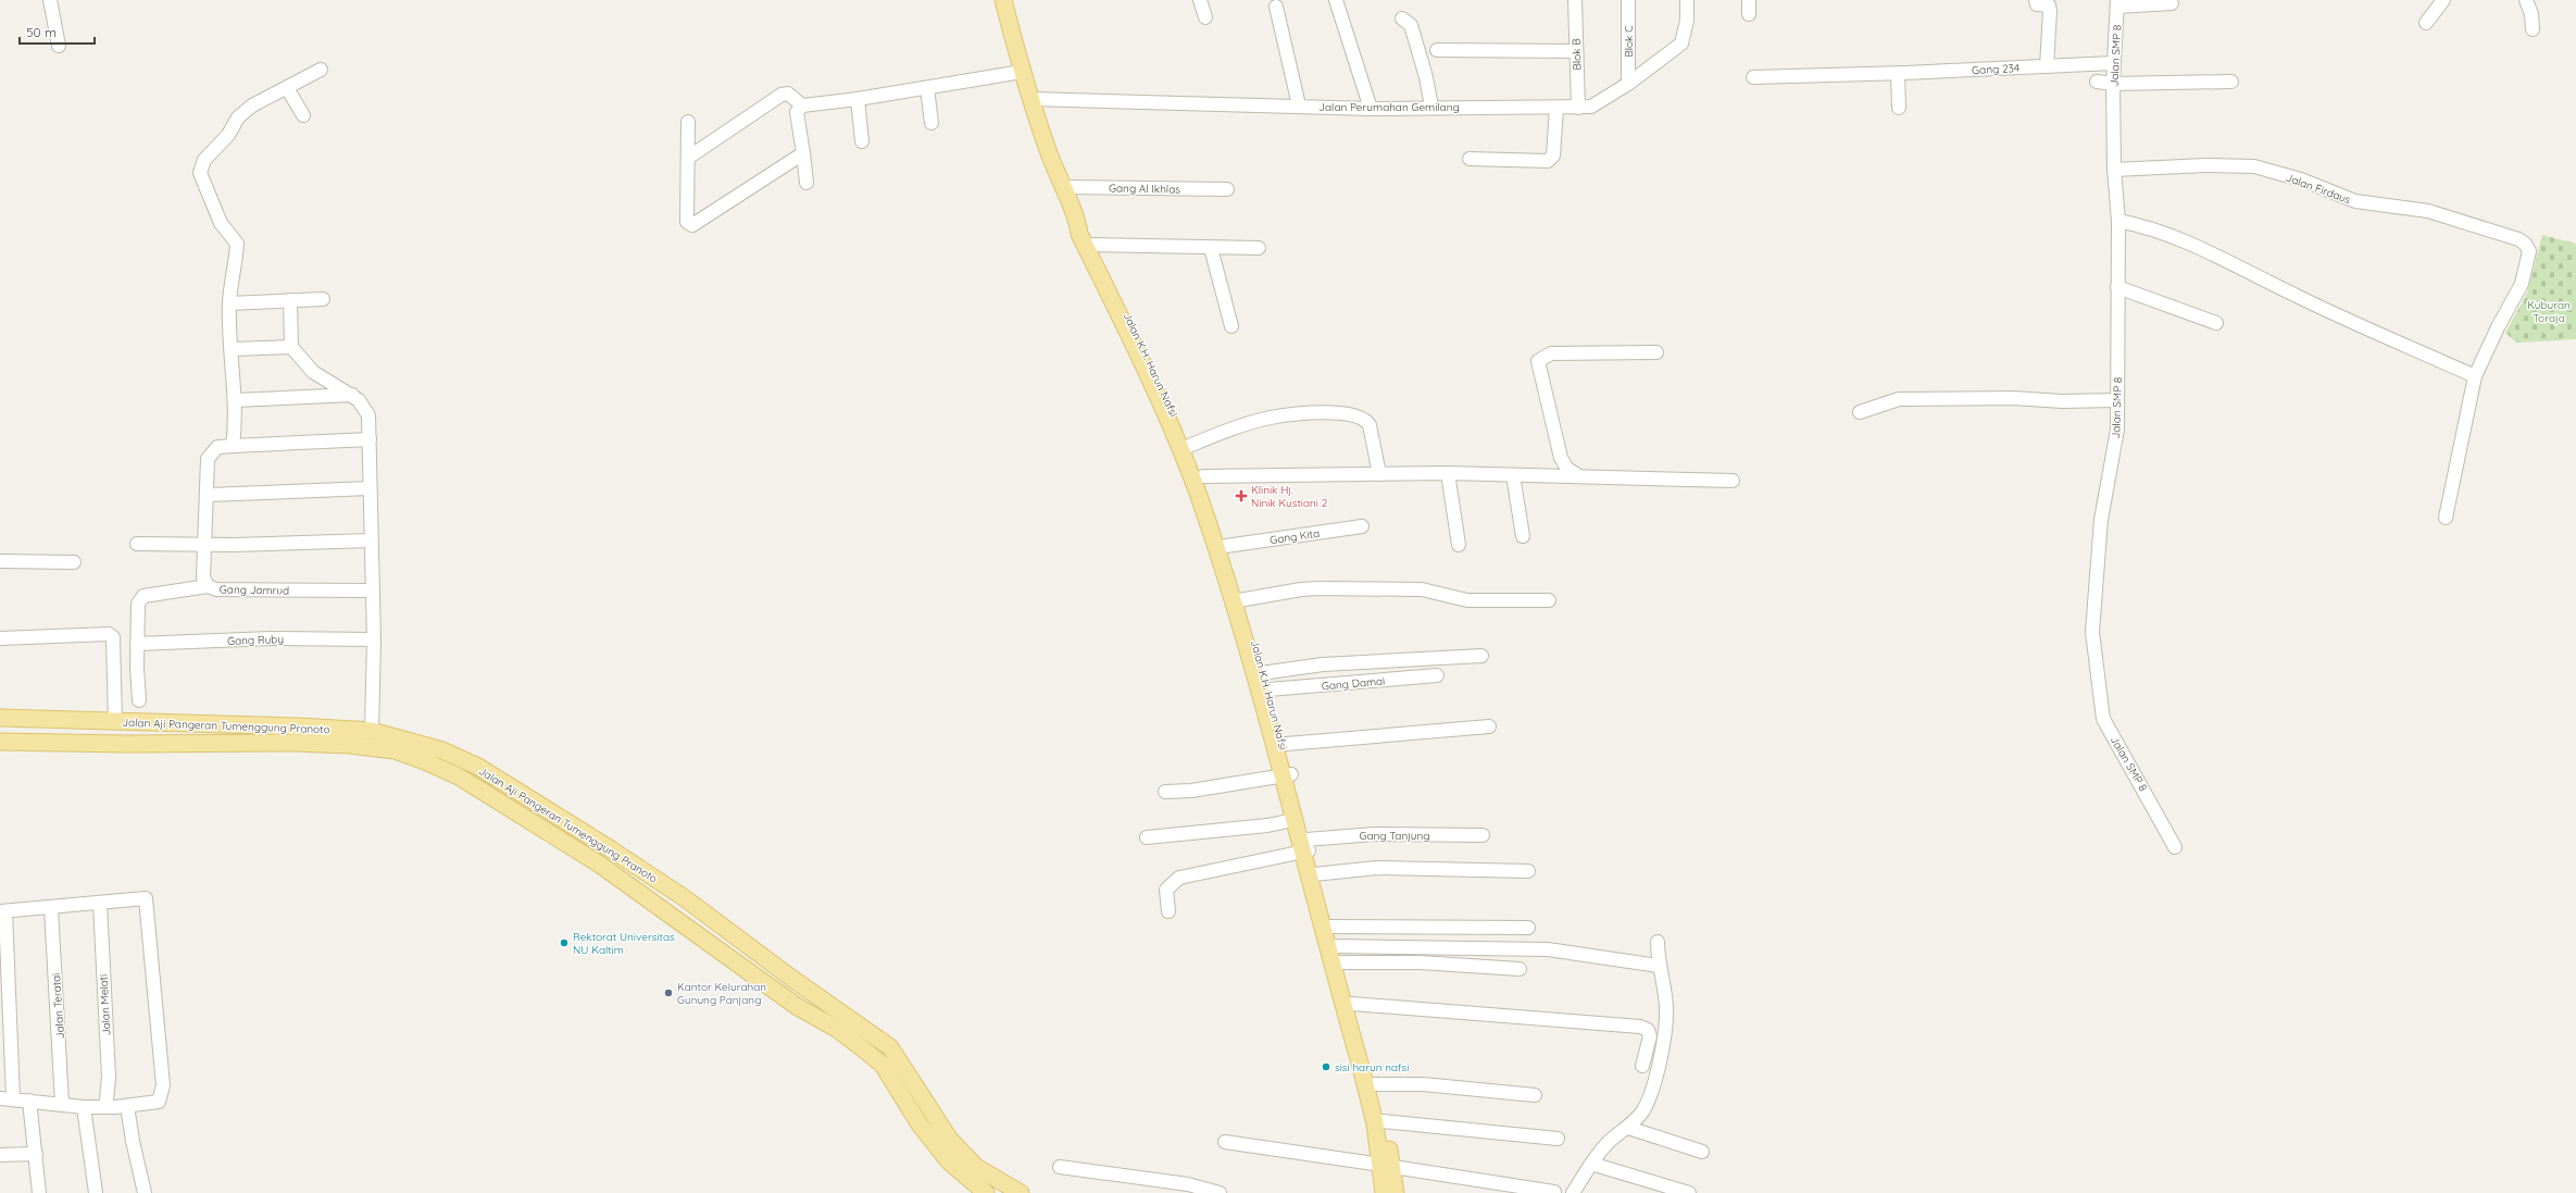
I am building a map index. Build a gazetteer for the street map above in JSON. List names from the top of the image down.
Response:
{
  "streets": {
    "main road": ["Jalan K.H. Harun Nafsi", "Jalan Aji Pangeran Tumenggung Pranoto"],
    "street": [
      "Blok C",
      "Blok B",
      "Jalan SMP 8",
      "Gang 234",
      "Jalan Perumahan Gemilang",
      "Gang Al Ikhlas",
      "Jalan Firdaus",
      "Gang Kita",
      "Gang Jamrud",
      "Gang Ruby",
      "Gang Damai",
      "Gang Tanjung",
      "Jalan Melati",
      "Jalan Teratai"
    ]
  },
  "crossings": [
    ["Blok C", "Jalan Perumahan Gemilang"],
    ["Blok B", "Jalan Perumahan Gemilang"],
    ["Jalan SMP 8", "Gang 234"],
    ["Jalan SMP 8", "Jalan Firdaus"],
    ["Jalan Perumahan Gemilang", "Jalan K.H. Harun Nafsi"],
    ["Gang Al Ikhlas", "Jalan K.H. Harun Nafsi"],
    ["Jalan K.H. Harun Nafsi", "Gang Kita"],
    ["Jalan K.H. Harun Nafsi", "Gang Damai"],
    ["Jalan K.H. Harun Nafsi", "Gang Tanjung"],
    ["Gang Jamrud", "Gang Ruby"]
  ],
  "parks": ["Kuburan Toraja"],
  "places": {
    "health": ["Klinik Hj. Ninik Kustiani 2"],
    "other": ["Rektorat Universitas NU Kaltim", "Kantor Kelurahan Gunung Panjang", "sisi harun nafsi"]
  },
  "scale_bar": "50 m"
}
